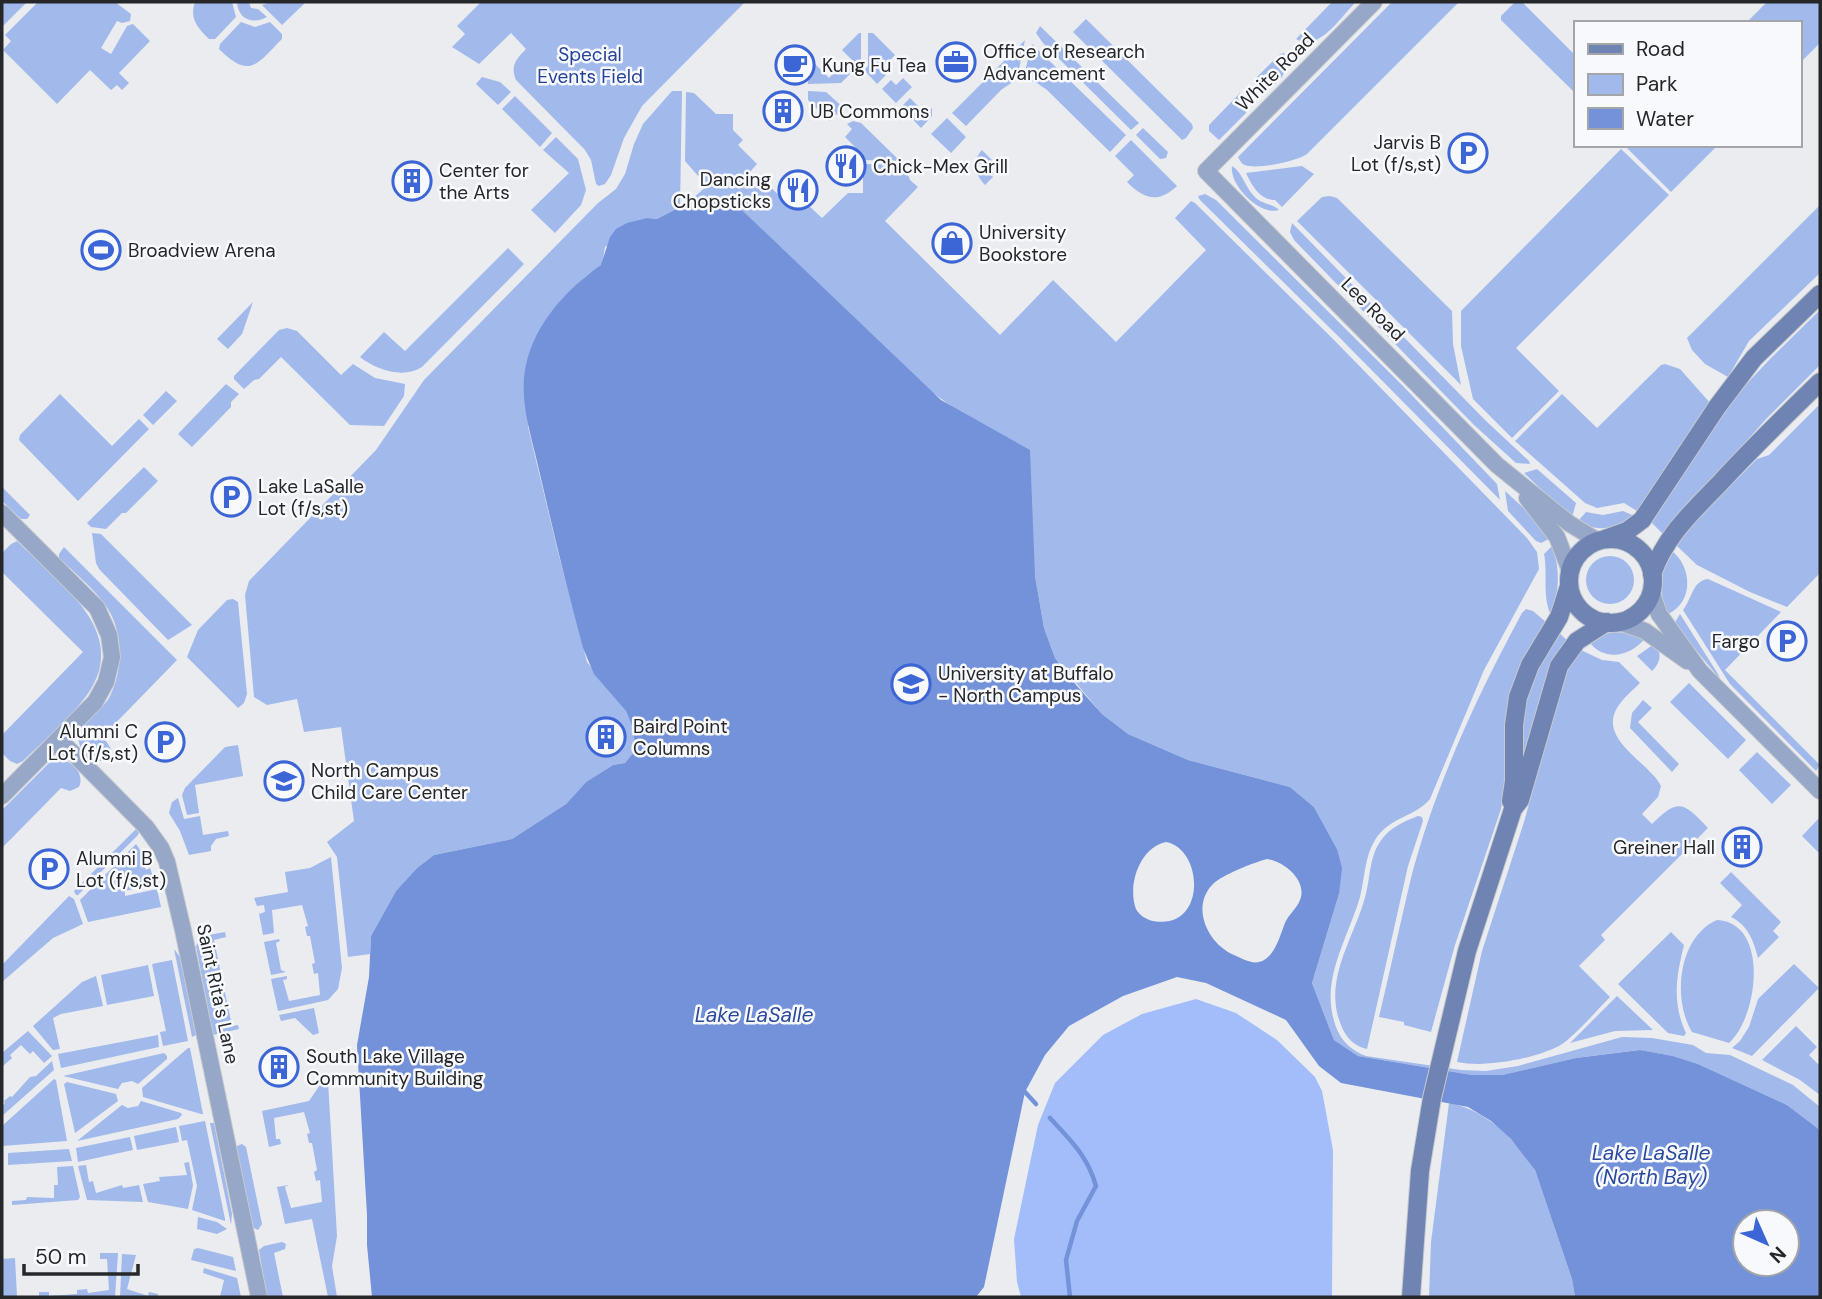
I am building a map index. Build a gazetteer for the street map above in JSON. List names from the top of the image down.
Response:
{
  "streets": {
    "street": ["White Road", "Lee Road", "Saint Rita's Lane"]
  },
  "crossings": [
    ["White Road", "Lee Road"]
  ],
  "water": ["Lake LaSalle", "Lake LaSalle (North Bay)"],
  "parks": ["Special Events Field"],
  "places": {
    "office": ["Office of Research Advancement"],
    "cafe": ["Kung Fu Tea"],
    "building": [
      "UB Commons",
      "Center for the Arts",
      "Baird Point Columns",
      "Greiner Hall",
      "South Lake Village Community Building"
    ],
    "parking": [
      "Jarvis B Lot (f/s,st)",
      "Lake LaSalle Lot (f/s,st)",
      "Fargo",
      "Alumni C Lot (f/s,st)",
      "Alumni B Lot (f/s,st)"
    ],
    "restaurant": ["Chick-Mex Grill", "Dancing Chopsticks"],
    "shop": ["University Bookstore"],
    "sports": ["Broadview Arena"],
    "school or university": ["University at Buffalo - North Campus", "North Campus Child Care Center"]
  },
  "legend": ["Road", "Park", "Water"],
  "scale_bar": "50 m",
  "north": "bottom right"
}
